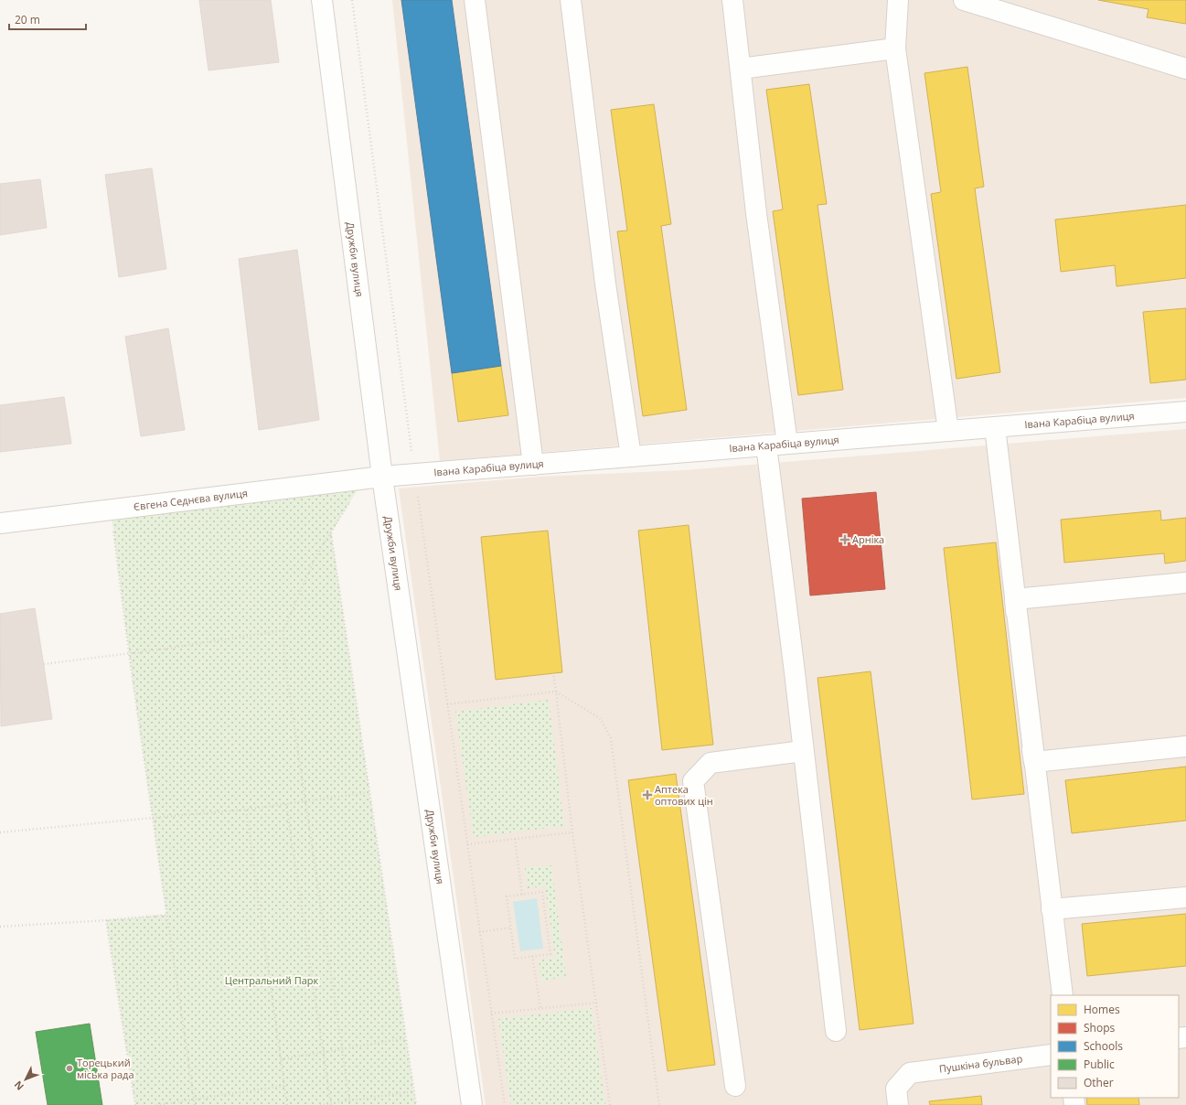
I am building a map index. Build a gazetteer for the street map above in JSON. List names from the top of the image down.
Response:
{
  "streets": {
    "street": [
      "Дружби вулиця",
      "Івана Карабіца вулиця",
      "Євгена Седнєва вулиця",
      "Пушкіна бульвар"
    ]
  },
  "crossings": [
    ["Дружби вулиця", "Івана Карабіца вулиця"],
    ["Дружби вулиця", "Євгена Седнєва вулиця"],
    ["Івана Карабіца вулиця", "Євгена Седнєва вулиця"]
  ],
  "parks": ["Центральний Парк"],
  "places": {
    "health": ["Арніка", "Аптека оптових цін"],
    "other": ["Торецький міська рада"]
  },
  "legend": [
    "Homes",
    "Shops",
    "Schools",
    "Public",
    "Other"
  ],
  "scale_bar": "20 m",
  "north": "bottom left"
}
